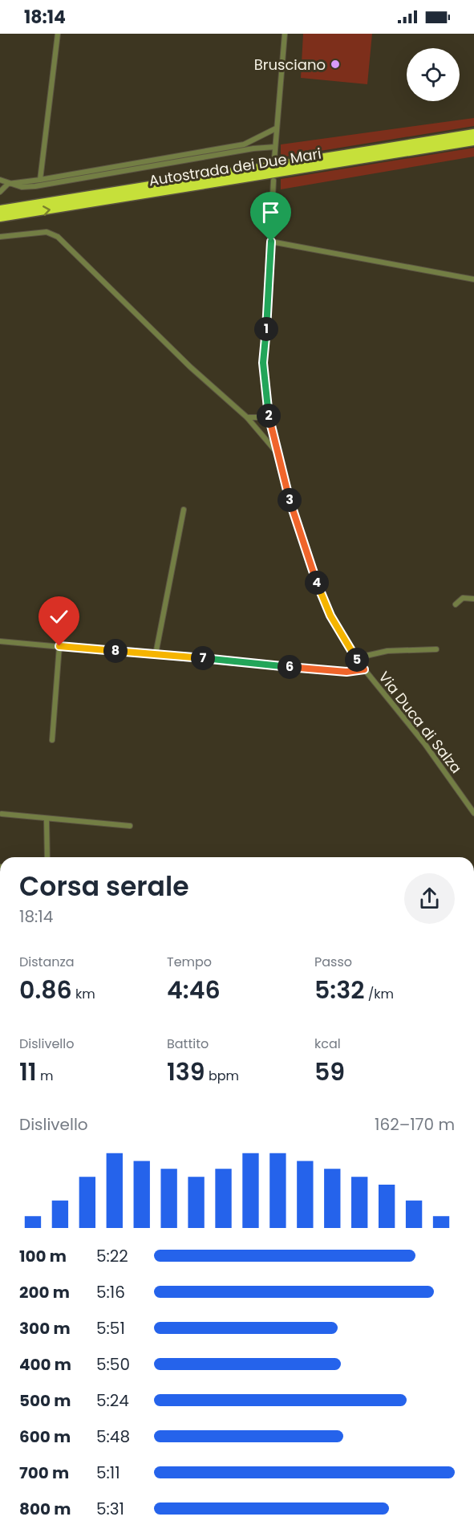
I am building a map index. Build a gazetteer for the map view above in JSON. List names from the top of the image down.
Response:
{
  "streets": {
    "highway": ["Autostrada dei Due Mari"],
    "street": ["Via Duca di Salza"]
  },
  "places": ["Brusciano"],
  "page": {
    "status": "18:14",
    "pins": [
      "1",
      "2",
      "3",
      "4",
      "8",
      "7",
      "5",
      "6"
    ],
    "heading": ["Corsa serale", "18:14"],
    "stats": [
      ["Distanza", "0.86 km"],
      ["Tempo", "4:46"],
      ["Passo", "5:32 /km"],
      ["Dislivello", "11 m"],
      ["Battito", "139 bpm"],
      ["kcal", "59"]
    ],
    "chart": ["Dislivello", "162–170 m"],
    "list": [
      {
        "name": "100 m",
        "note": "5:22"
      },
      {
        "name": "200 m",
        "note": "5:16"
      },
      {
        "name": "300 m",
        "note": "5:51"
      },
      {
        "name": "400 m",
        "note": "5:50"
      },
      {
        "name": "500 m",
        "note": "5:24"
      },
      {
        "name": "600 m",
        "note": "5:48"
      },
      {
        "name": "700 m",
        "note": "5:11"
      },
      {
        "name": "800 m",
        "note": "5:31"
      }
    ]
  }
}
